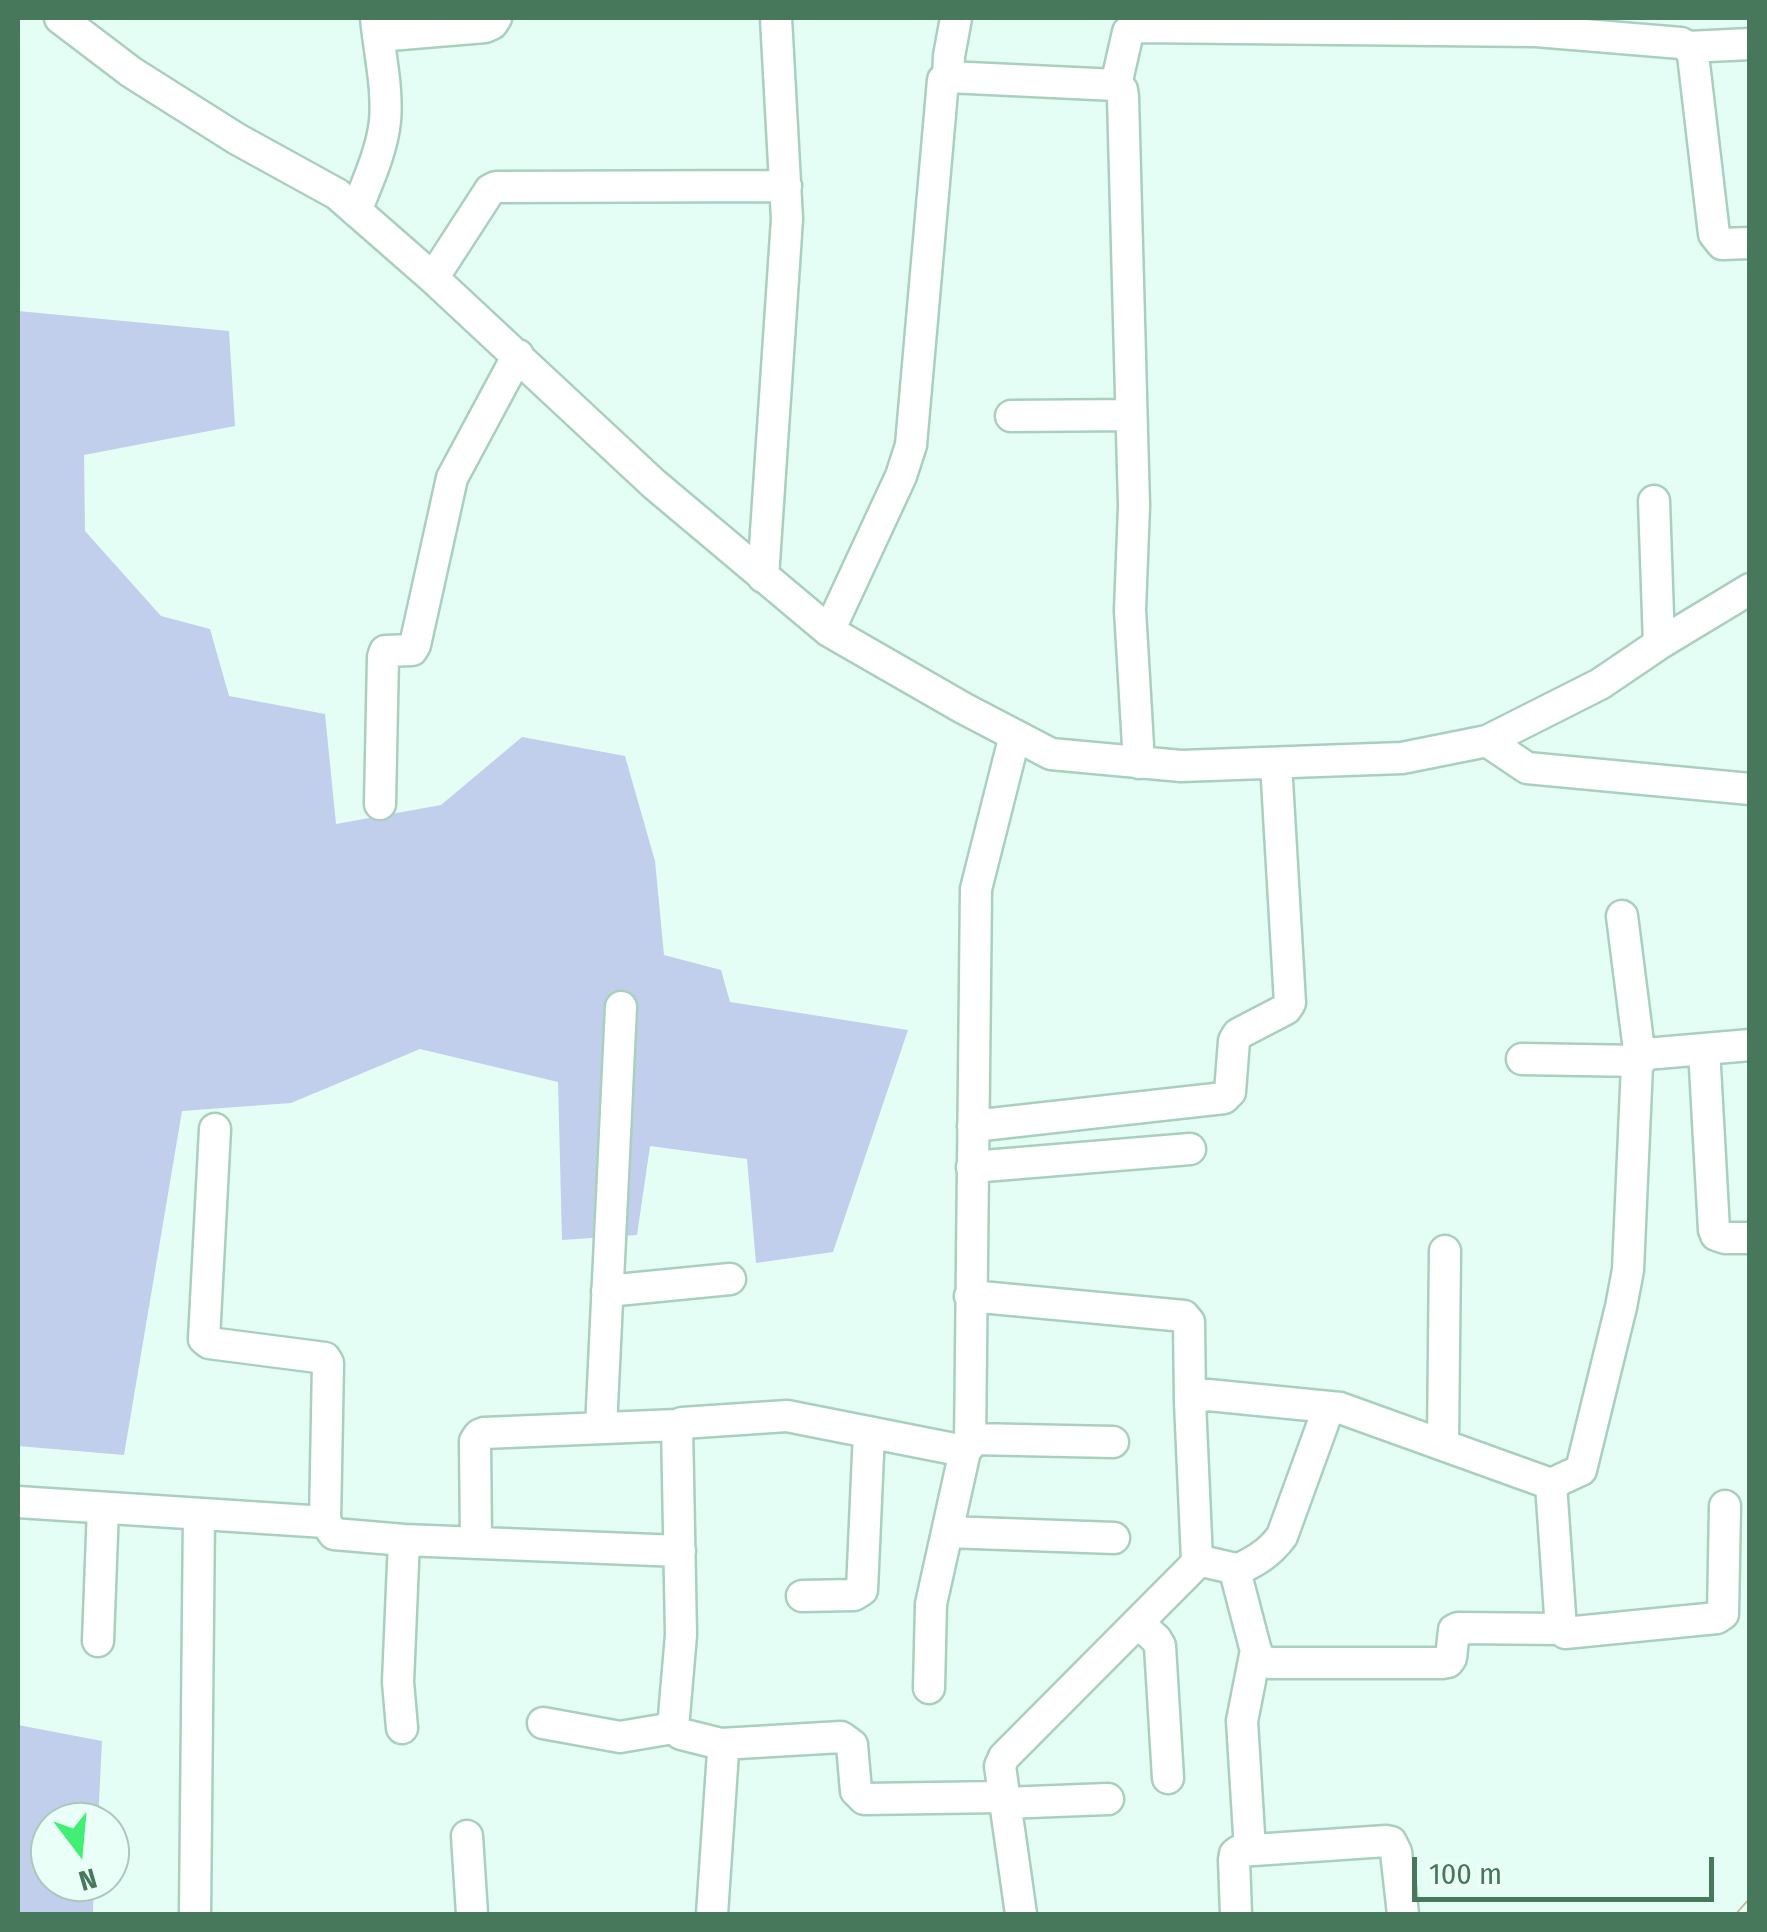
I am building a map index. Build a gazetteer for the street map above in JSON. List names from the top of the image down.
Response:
{
  "scale_bar": "100 m",
  "north": "bottom"
}
